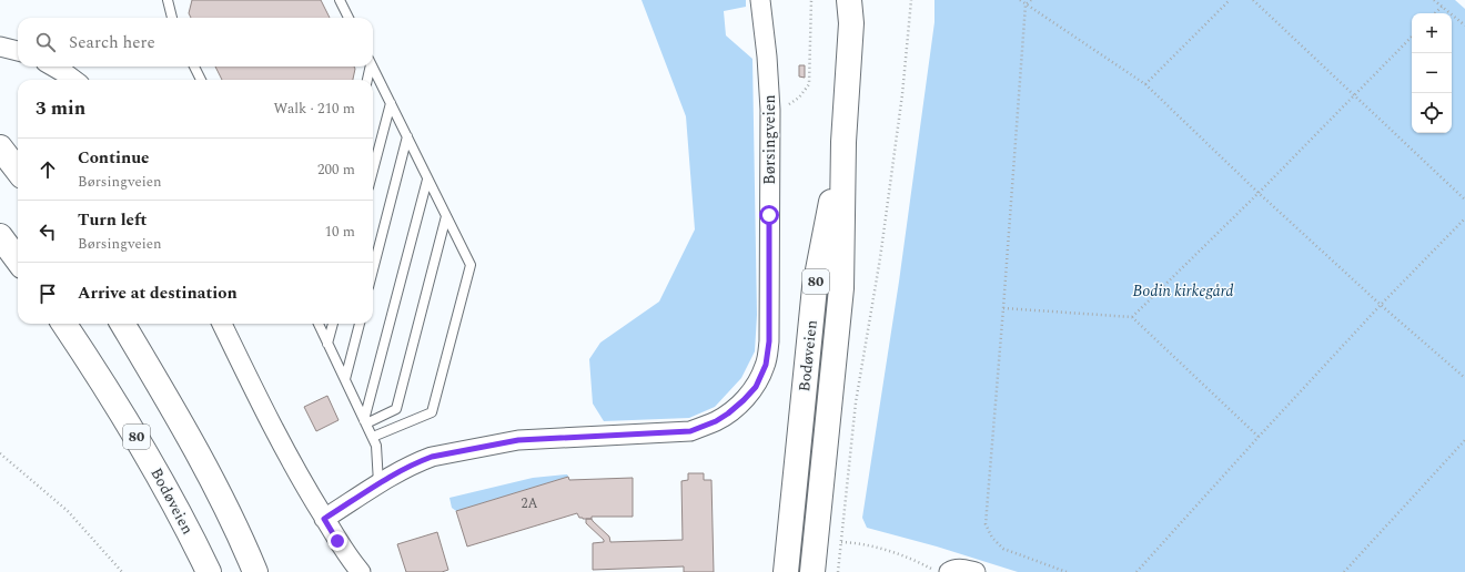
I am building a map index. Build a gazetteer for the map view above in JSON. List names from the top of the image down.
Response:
{
  "streets": {
    "main road": ["80", "Bodøveien"],
    "street": ["Børsingveien"]
  },
  "parks": ["Bodin kirkegård"],
  "house_numbers": ["2A"],
  "page": {
    "map_buttons": ["+", "−"],
    "search": "Search here",
    "heading": ["3 min", "Walk · 210 m"],
    "list": [
      ["Continue", "Børsingveien", "200 m"],
      ["Turn left", "Børsingveien", "10 m"],
      "Arrive at destination"
    ]
  }
}
